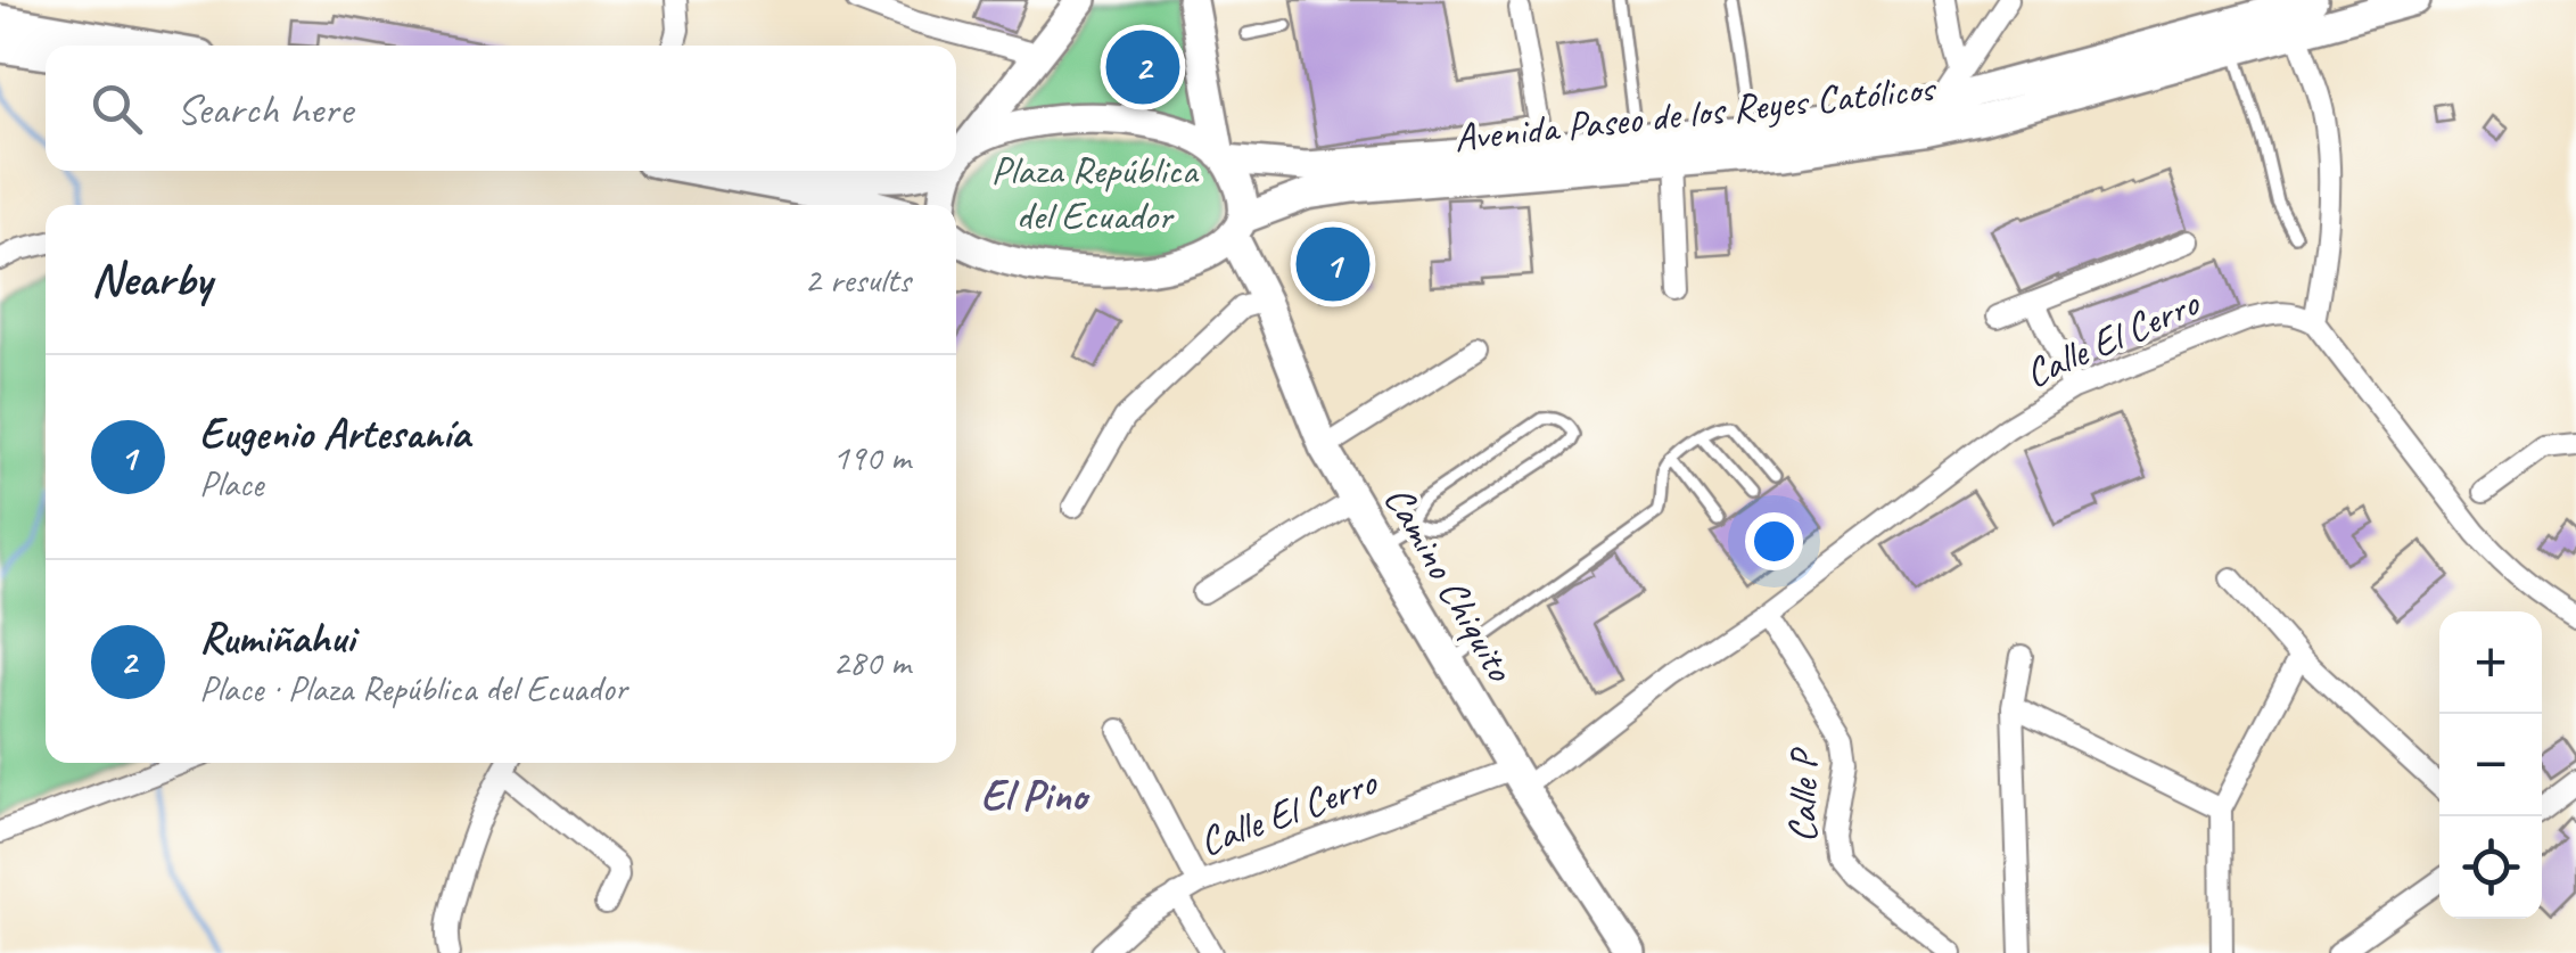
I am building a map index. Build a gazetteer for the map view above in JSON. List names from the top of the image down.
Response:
{
  "streets": {
    "main road": ["Avenida Paseo de los Reyes Católicos", "Camino Chiquito"],
    "street": ["Calle El Cerro", "Calle P"]
  },
  "crossings": [
    ["Avenida Paseo de los Reyes Católicos", "Camino Chiquito"],
    ["Calle El Cerro", "Camino Chiquito"],
    ["Calle El Cerro", "Calle P"]
  ],
  "districts": ["El Pino"],
  "parks": ["Plaza República del Ecuador"],
  "page": {
    "pins": ["2", "1"],
    "search": "Search here",
    "heading": ["Nearby", "2 results"],
    "list": [
      {
        "mark": "1",
        "name": "Eugenio Artesanía",
        "note": "Place",
        "value": "190 m"
      },
      {
        "mark": "2",
        "name": "Rumiñahui",
        "note": "Place · Plaza República del Ecuador",
        "value": "280 m"
      }
    ],
    "map_buttons": ["+", "−"]
  }
}
